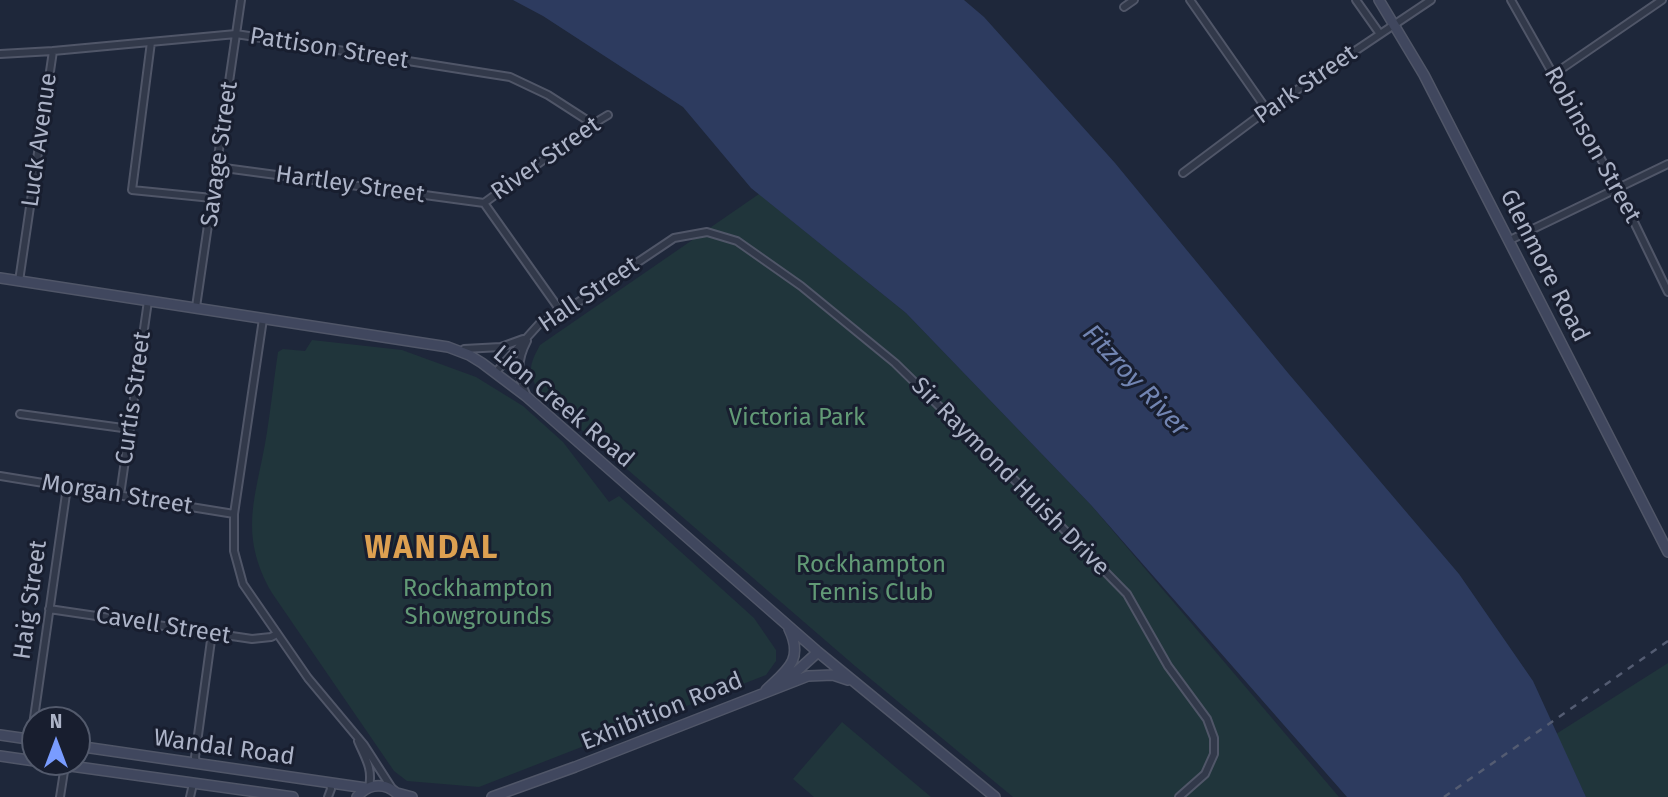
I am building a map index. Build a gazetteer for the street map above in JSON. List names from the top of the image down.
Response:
{
  "streets": {
    "street": [
      "Pattison Street",
      "Park Street",
      "Luck Avenue",
      "Robinson Street",
      "Savage Street",
      "River Street",
      "Hartley Street",
      "Glenmore Road",
      "Hall Street",
      "Curtis Street",
      "Lion Creek Road",
      "Sir Raymond Huish Drive",
      "Morgan Street",
      "Haig Street",
      "Cavell Street",
      "Exhibition Road",
      "Wandal Road"
    ]
  },
  "crossings": [
    ["Pattison Street", "Luck Avenue"],
    ["Pattison Street", "Savage Street"],
    ["Pattison Street", "River Street"],
    ["Park Street", "Glenmore Road"],
    ["Luck Avenue", "Lion Creek Road"],
    ["Savage Street", "Hartley Street"],
    ["Savage Street", "Lion Creek Road"],
    ["River Street", "Hartley Street"],
    ["Hall Street", "Lion Creek Road"],
    ["Hall Street", "Sir Raymond Huish Drive"],
    ["Curtis Street", "Lion Creek Road"],
    ["Curtis Street", "Morgan Street"],
    ["Lion Creek Road", "Exhibition Road"],
    ["Morgan Street", "Haig Street"],
    ["Haig Street", "Cavell Street"]
  ],
  "districts": ["WANDAL"],
  "water": ["Fitzroy River"],
  "parks": ["Victoria Park", "Rockhampton Tennis Club", "Rockhampton Showgrounds"],
  "north": "top"
}
